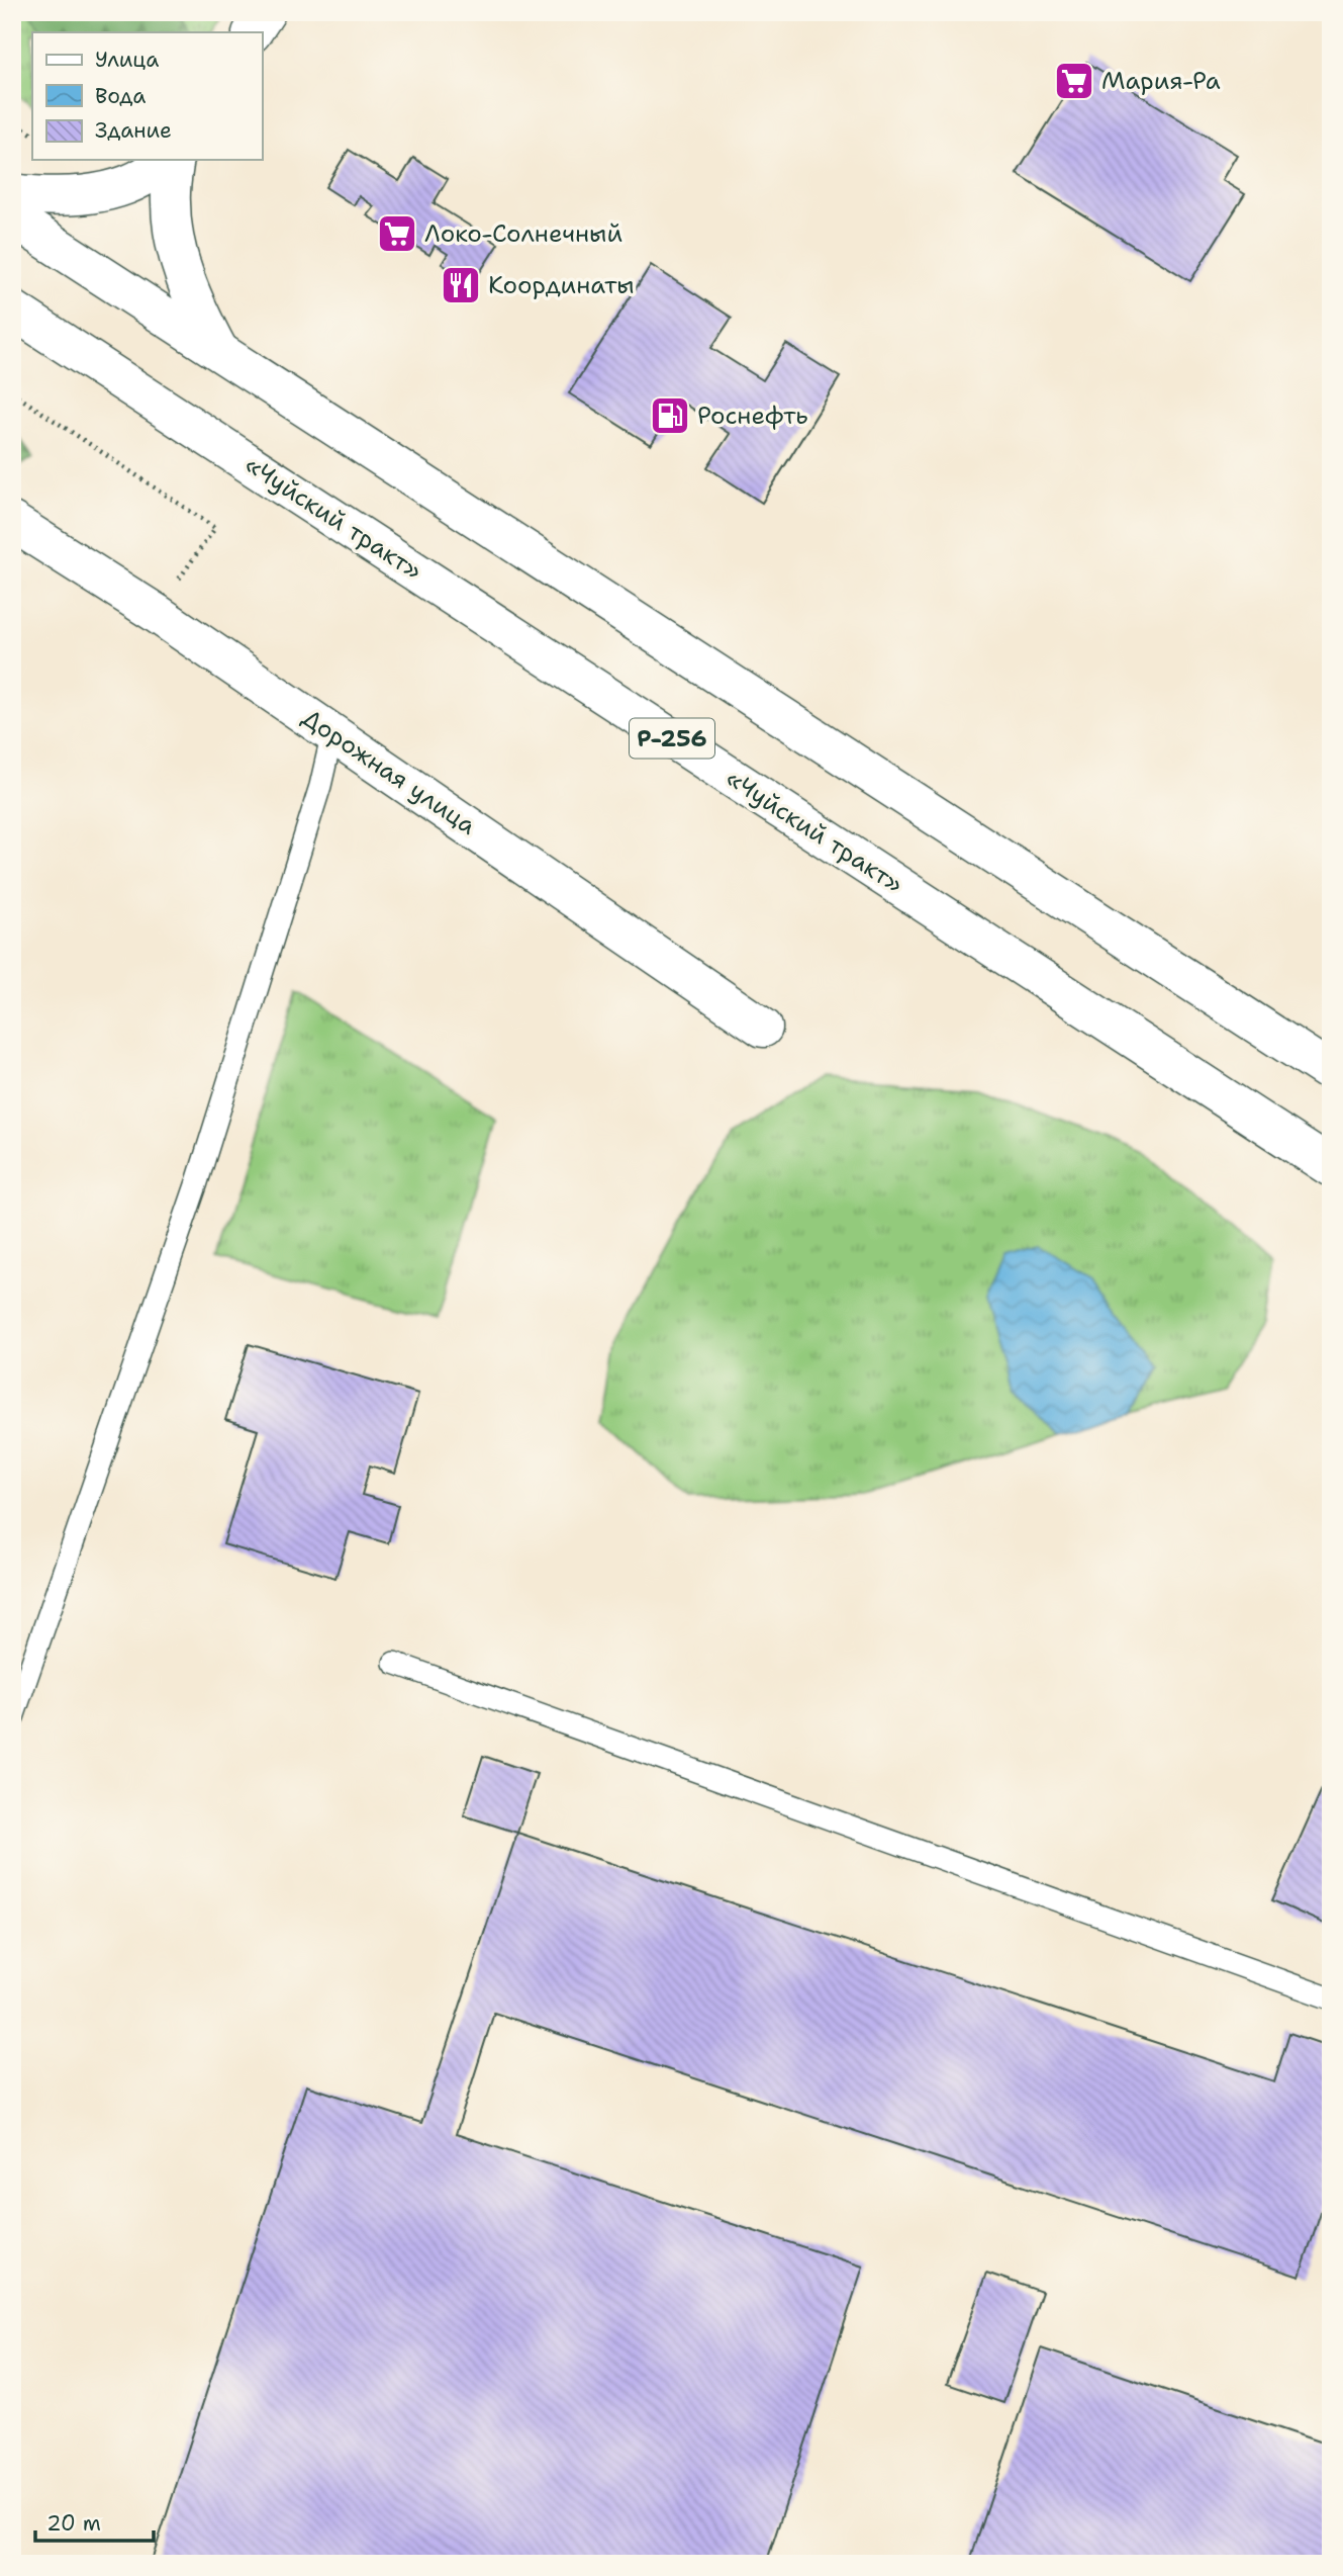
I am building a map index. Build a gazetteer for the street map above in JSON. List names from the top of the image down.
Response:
{
  "streets": {
    "main road": ["«Чуйский тракт»", "Р-256", "Дорожная улица"]
  },
  "places": {
    "supermarket": ["Мария-Ра", "Локо-Солнечный"],
    "restaurant": ["Координаты"],
    "fuel station": ["Роснефть"]
  },
  "legend": ["Улица", "Вода", "Здание"],
  "scale_bar": "20 m"
}
